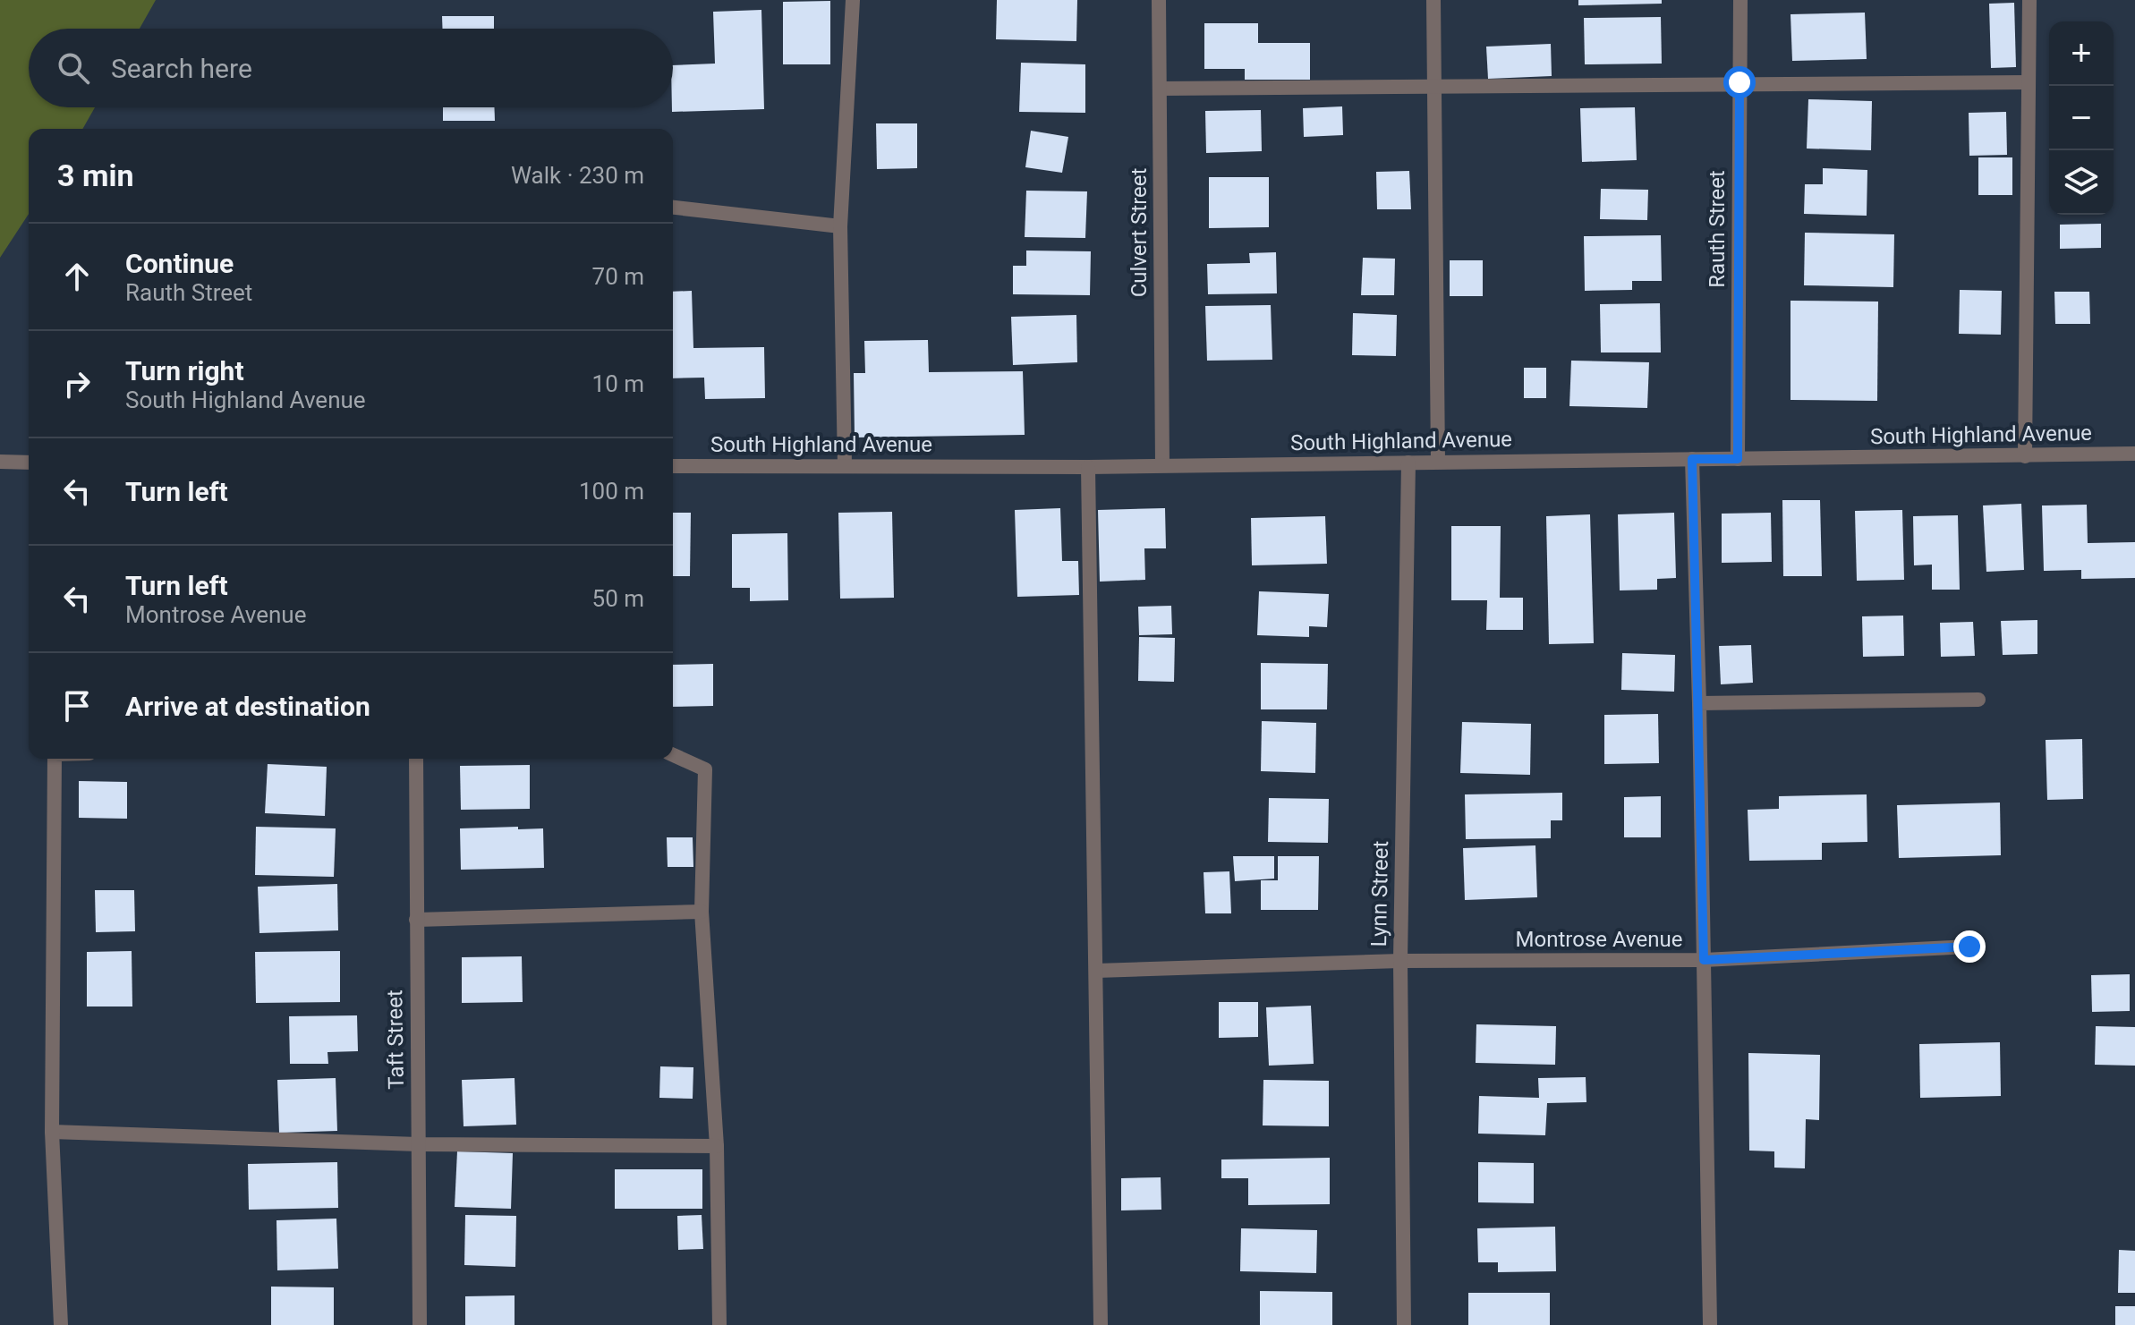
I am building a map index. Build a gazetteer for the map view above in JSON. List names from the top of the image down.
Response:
{
  "streets": {
    "street": [
      "Rauth Street",
      "Culvert Street",
      "South Highland Avenue",
      "Lynn Street",
      "Montrose Avenue",
      "Taft Street"
    ]
  },
  "crossings": [
    ["Rauth Street", "South Highland Avenue"],
    ["Culvert Street", "South Highland Avenue"],
    ["South Highland Avenue", "Lynn Street"],
    ["Lynn Street", "Montrose Avenue"]
  ],
  "page": {
    "map_buttons": ["+", "−"],
    "search": "Search here",
    "heading": ["3 min", "Walk · 230 m"],
    "list": [
      ["Continue", "Rauth Street", "70 m"],
      ["Turn right", "South Highland Avenue", "10 m"],
      ["Turn left", "100 m"],
      ["Turn left", "Montrose Avenue", "50 m"],
      "Arrive at destination"
    ]
  }
}
